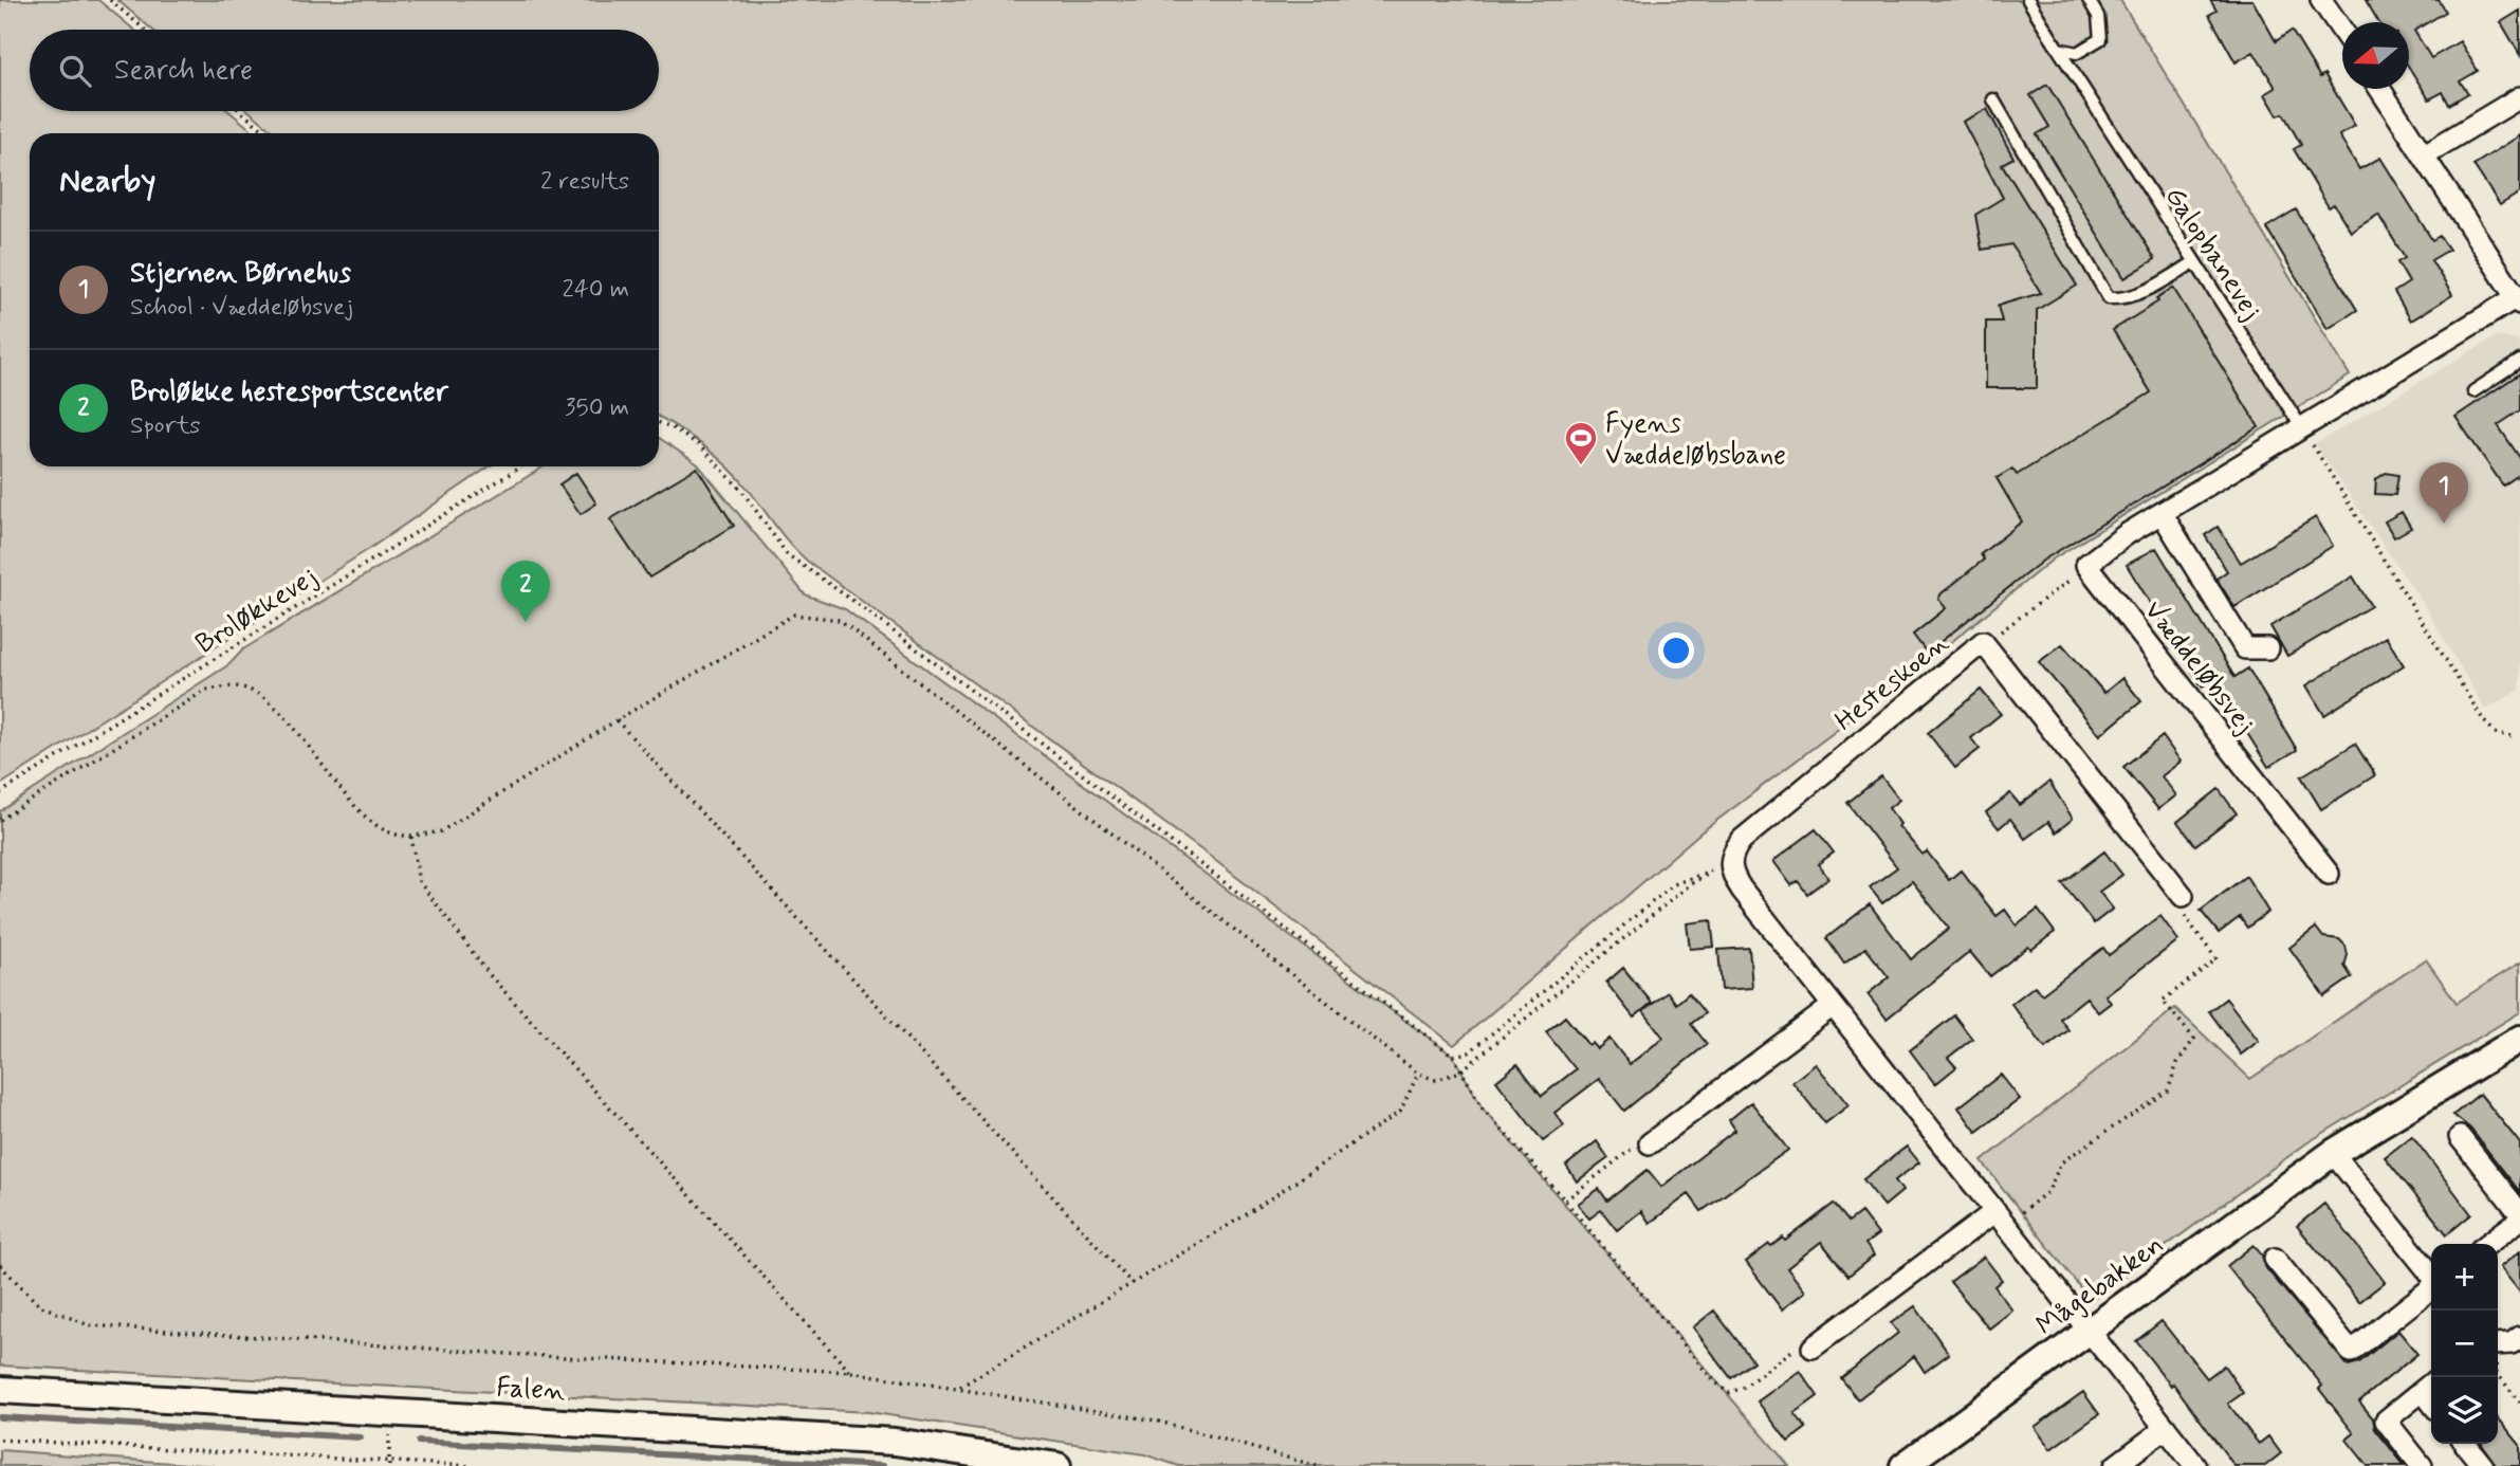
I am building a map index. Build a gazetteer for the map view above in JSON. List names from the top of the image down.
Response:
{
  "streets": {
    "street": [
      "Væddeløbsvej",
      "Hesteskoen",
      "Mågebakken",
      "Falen"
    ],
    "lane": ["Galopbanevej"],
    "path": ["Broløkkevej"]
  },
  "places": {
    "sports": ["Fyens Væddeløbsbane"]
  },
  "north": "left",
  "page": {
    "search": "Search here",
    "heading": ["Nearby", "2 results"],
    "list": [
      {
        "mark": "1",
        "name": "Stjernen Børnehus",
        "note": "School · Væddeløbsvej",
        "value": "240 m"
      },
      {
        "mark": "2",
        "name": "Broløkke hestesportscenter",
        "note": "Sports",
        "value": "350 m"
      }
    ],
    "pins": ["1", "2"],
    "map_buttons": ["+", "−"]
  }
}
